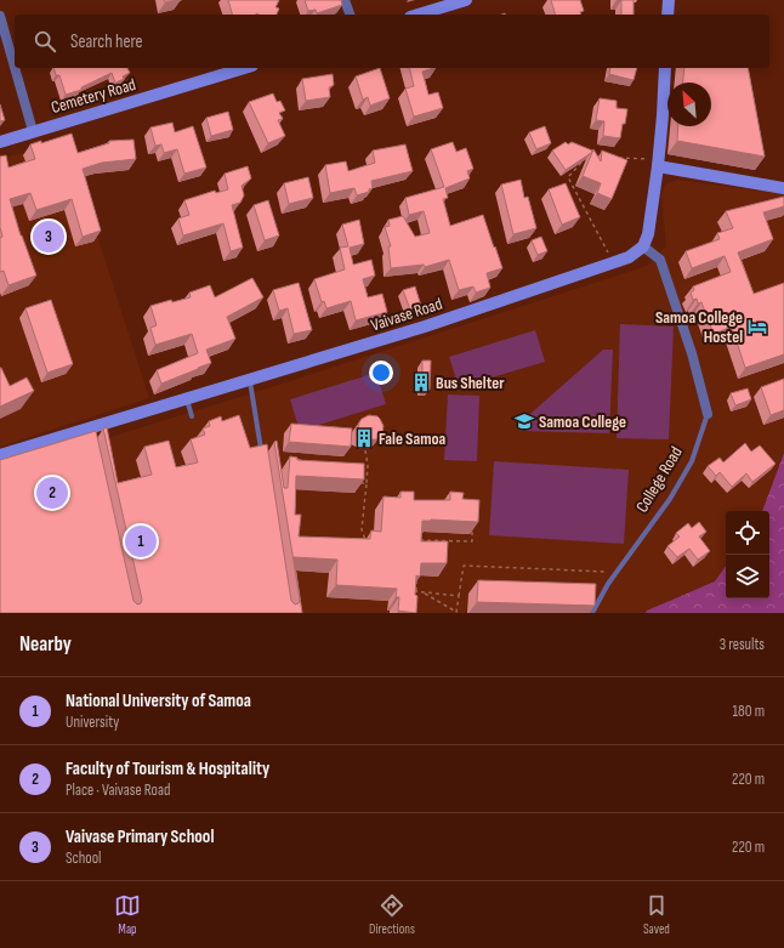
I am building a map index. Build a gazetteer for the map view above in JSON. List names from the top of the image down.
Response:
{
  "streets": {
    "main road": ["Cemetery Road", "Vaivase Road"],
    "street": ["College Road"]
  },
  "crossings": [
    ["Vaivase Road", "College Road"]
  ],
  "places": {
    "hotel": ["Samoa College Hostel"],
    "building": ["Bus Shelter", "Fale Samoa"],
    "school or university": ["Samoa College"]
  },
  "north": "top left",
  "page": {
    "search": "Search here",
    "pins": ["3", "2", "1"],
    "heading": ["Nearby", "3 results"],
    "list": [
      {
        "mark": "1",
        "name": "National University of Samoa",
        "note": "University",
        "value": "180 m"
      },
      {
        "mark": "2",
        "name": "Faculty of Tourism & Hospitality",
        "note": "Place · Vaivase Road",
        "value": "220 m"
      },
      {
        "mark": "3",
        "name": "Vaivase Primary School",
        "note": "School",
        "value": "220 m"
      }
    ],
    "nav": ["Map", "Directions", "Saved"]
  }
}
